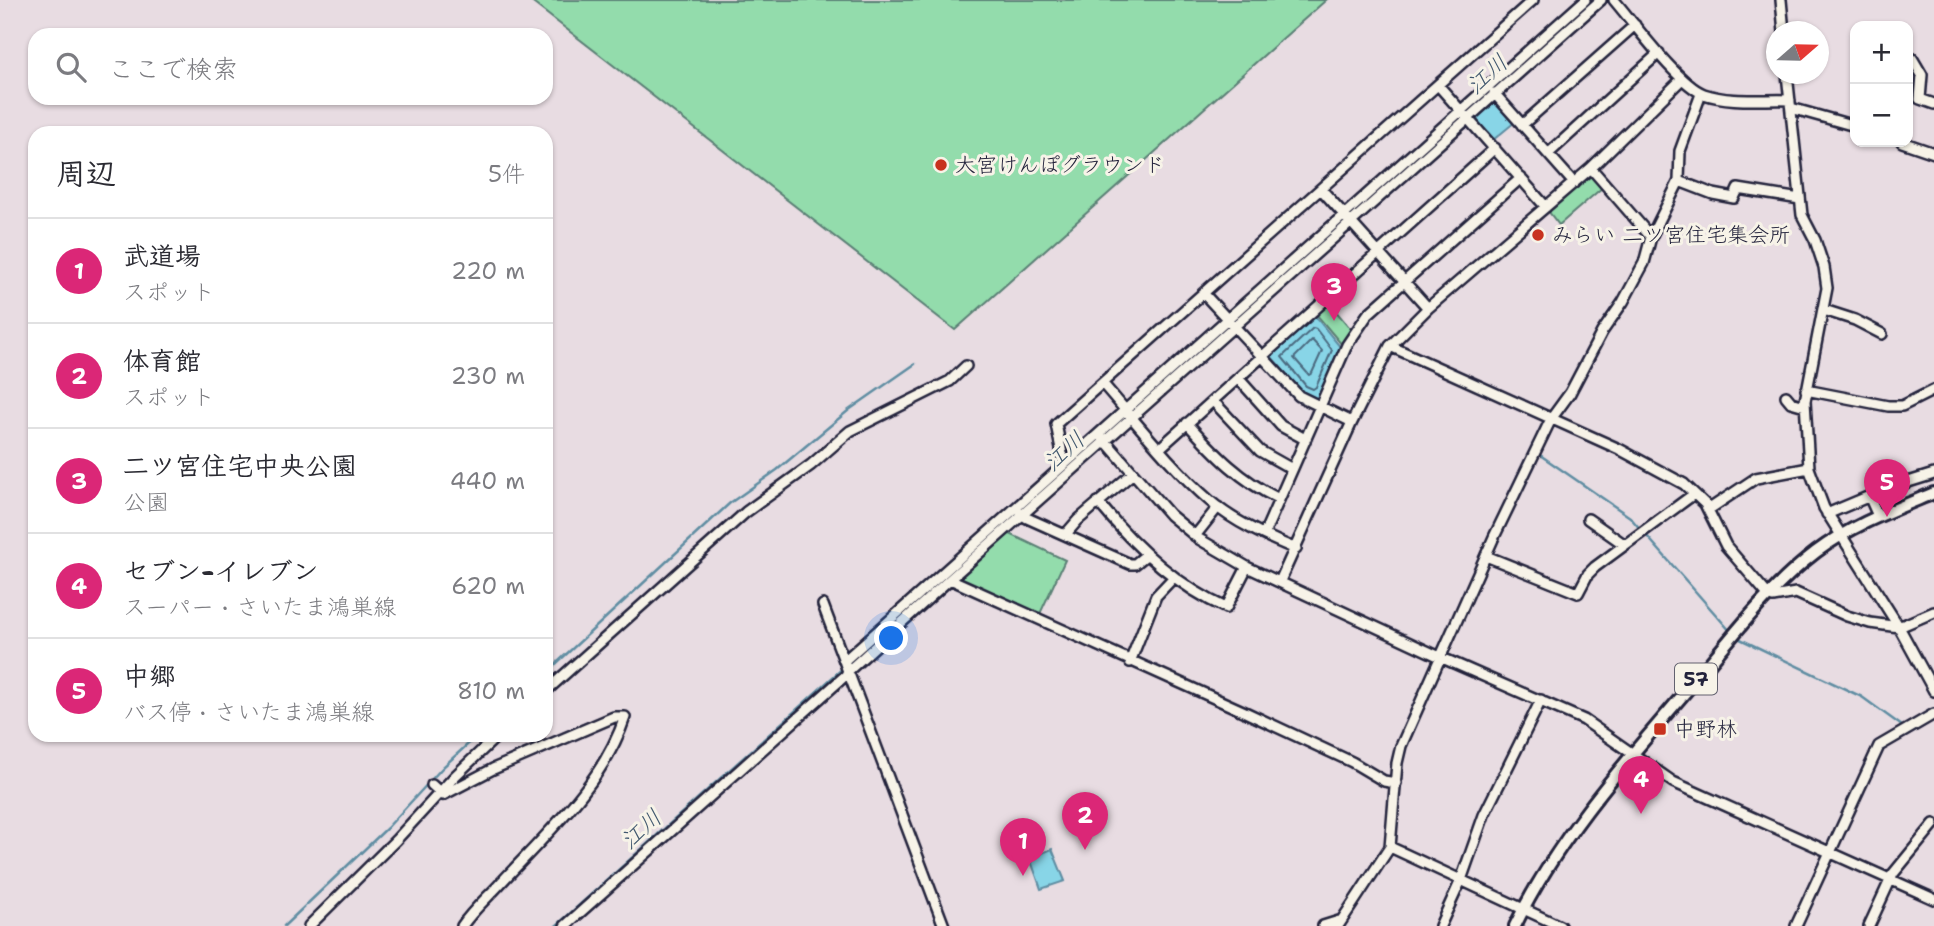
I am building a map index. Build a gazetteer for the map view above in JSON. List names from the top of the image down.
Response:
{
  "streets": {
    "main road": ["57"]
  },
  "water": ["江川"],
  "places": {
    "other": ["大宮けんぽグラウンド", "みらい 二ツ宮住宅集会所"],
    "transit": ["中野林"]
  },
  "north": "right",
  "page": {
    "map_buttons": ["+", "−"],
    "search": "ここで検索",
    "heading": ["周辺", "5件"],
    "list": [
      {
        "mark": "1",
        "name": "武道場",
        "note": "スポット",
        "value": "220 m"
      },
      {
        "mark": "2",
        "name": "体育館",
        "note": "スポット",
        "value": "230 m"
      },
      {
        "mark": "3",
        "name": "二ツ宮住宅中央公園",
        "note": "公園",
        "value": "440 m"
      },
      {
        "mark": "4",
        "name": "セブン-イレブン",
        "note": "スーパー · さいたま鴻巣線",
        "value": "620 m"
      },
      {
        "mark": "5",
        "name": "中郷",
        "note": "バス停 · さいたま鴻巣線",
        "value": "810 m"
      }
    ],
    "pins": [
      "3",
      "5",
      "4",
      "2",
      "1"
    ]
  }
}
